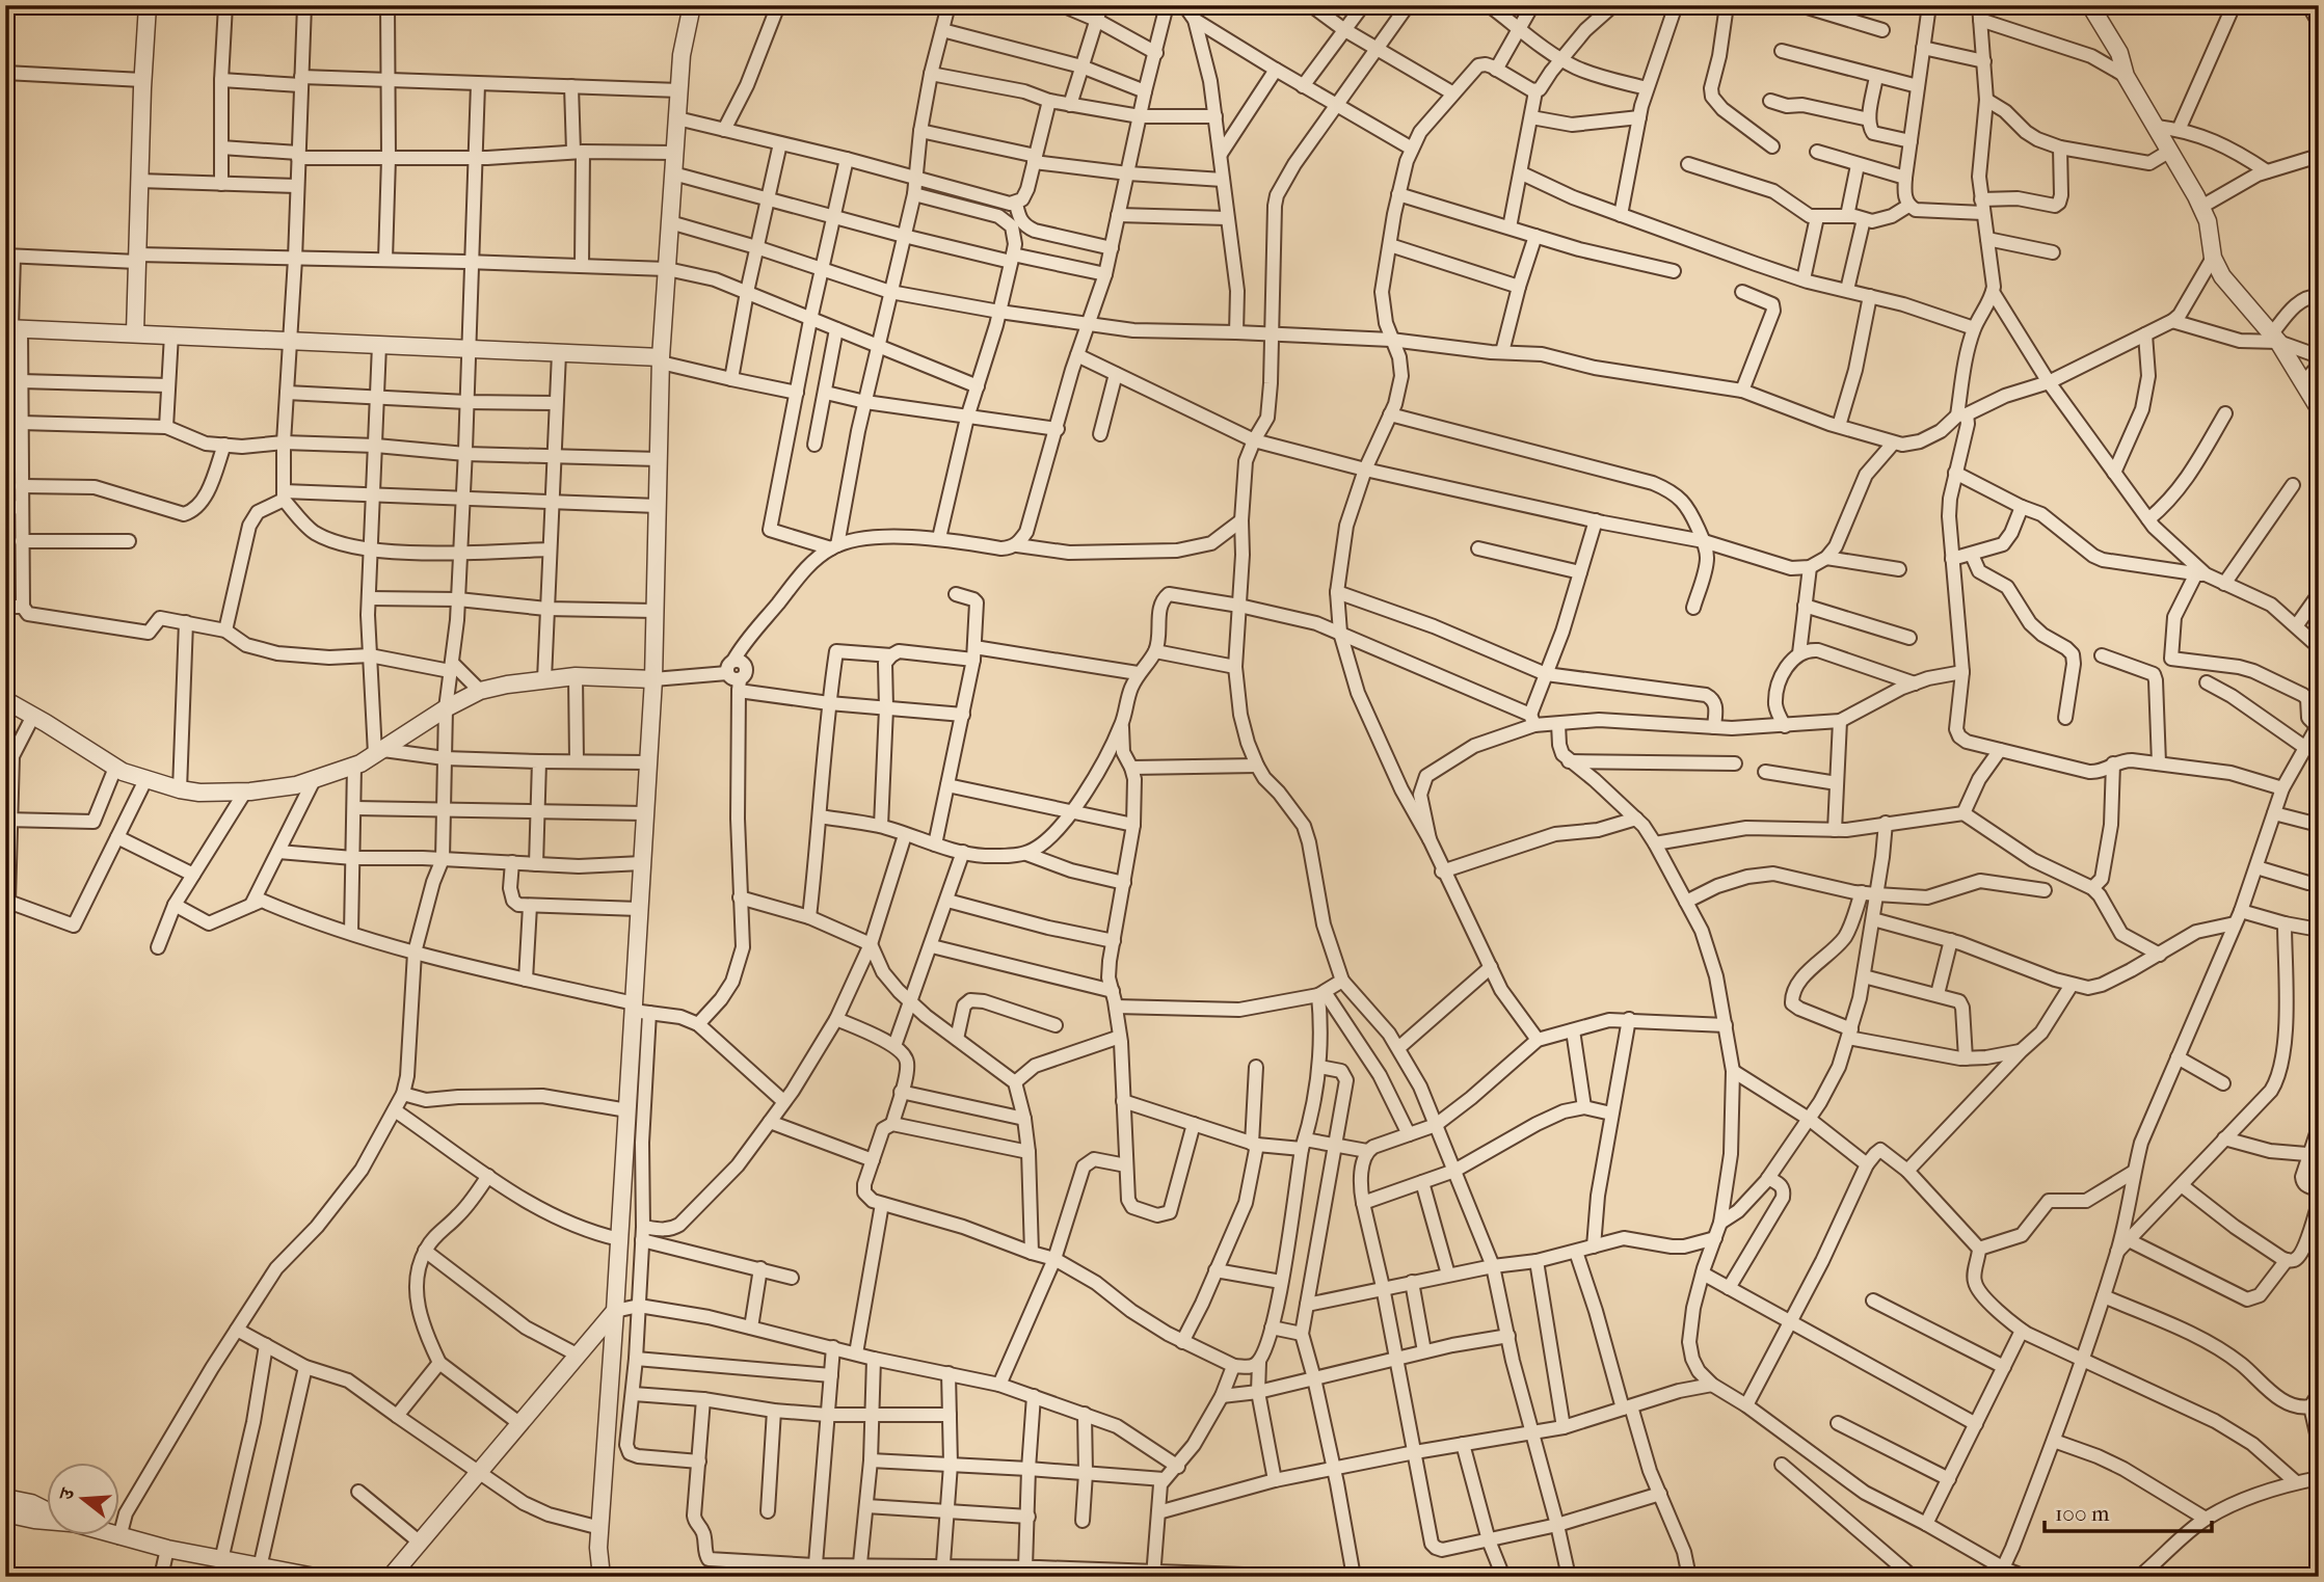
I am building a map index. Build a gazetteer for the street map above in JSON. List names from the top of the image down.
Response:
{
  "scale_bar": "100 m",
  "north": "left"
}
